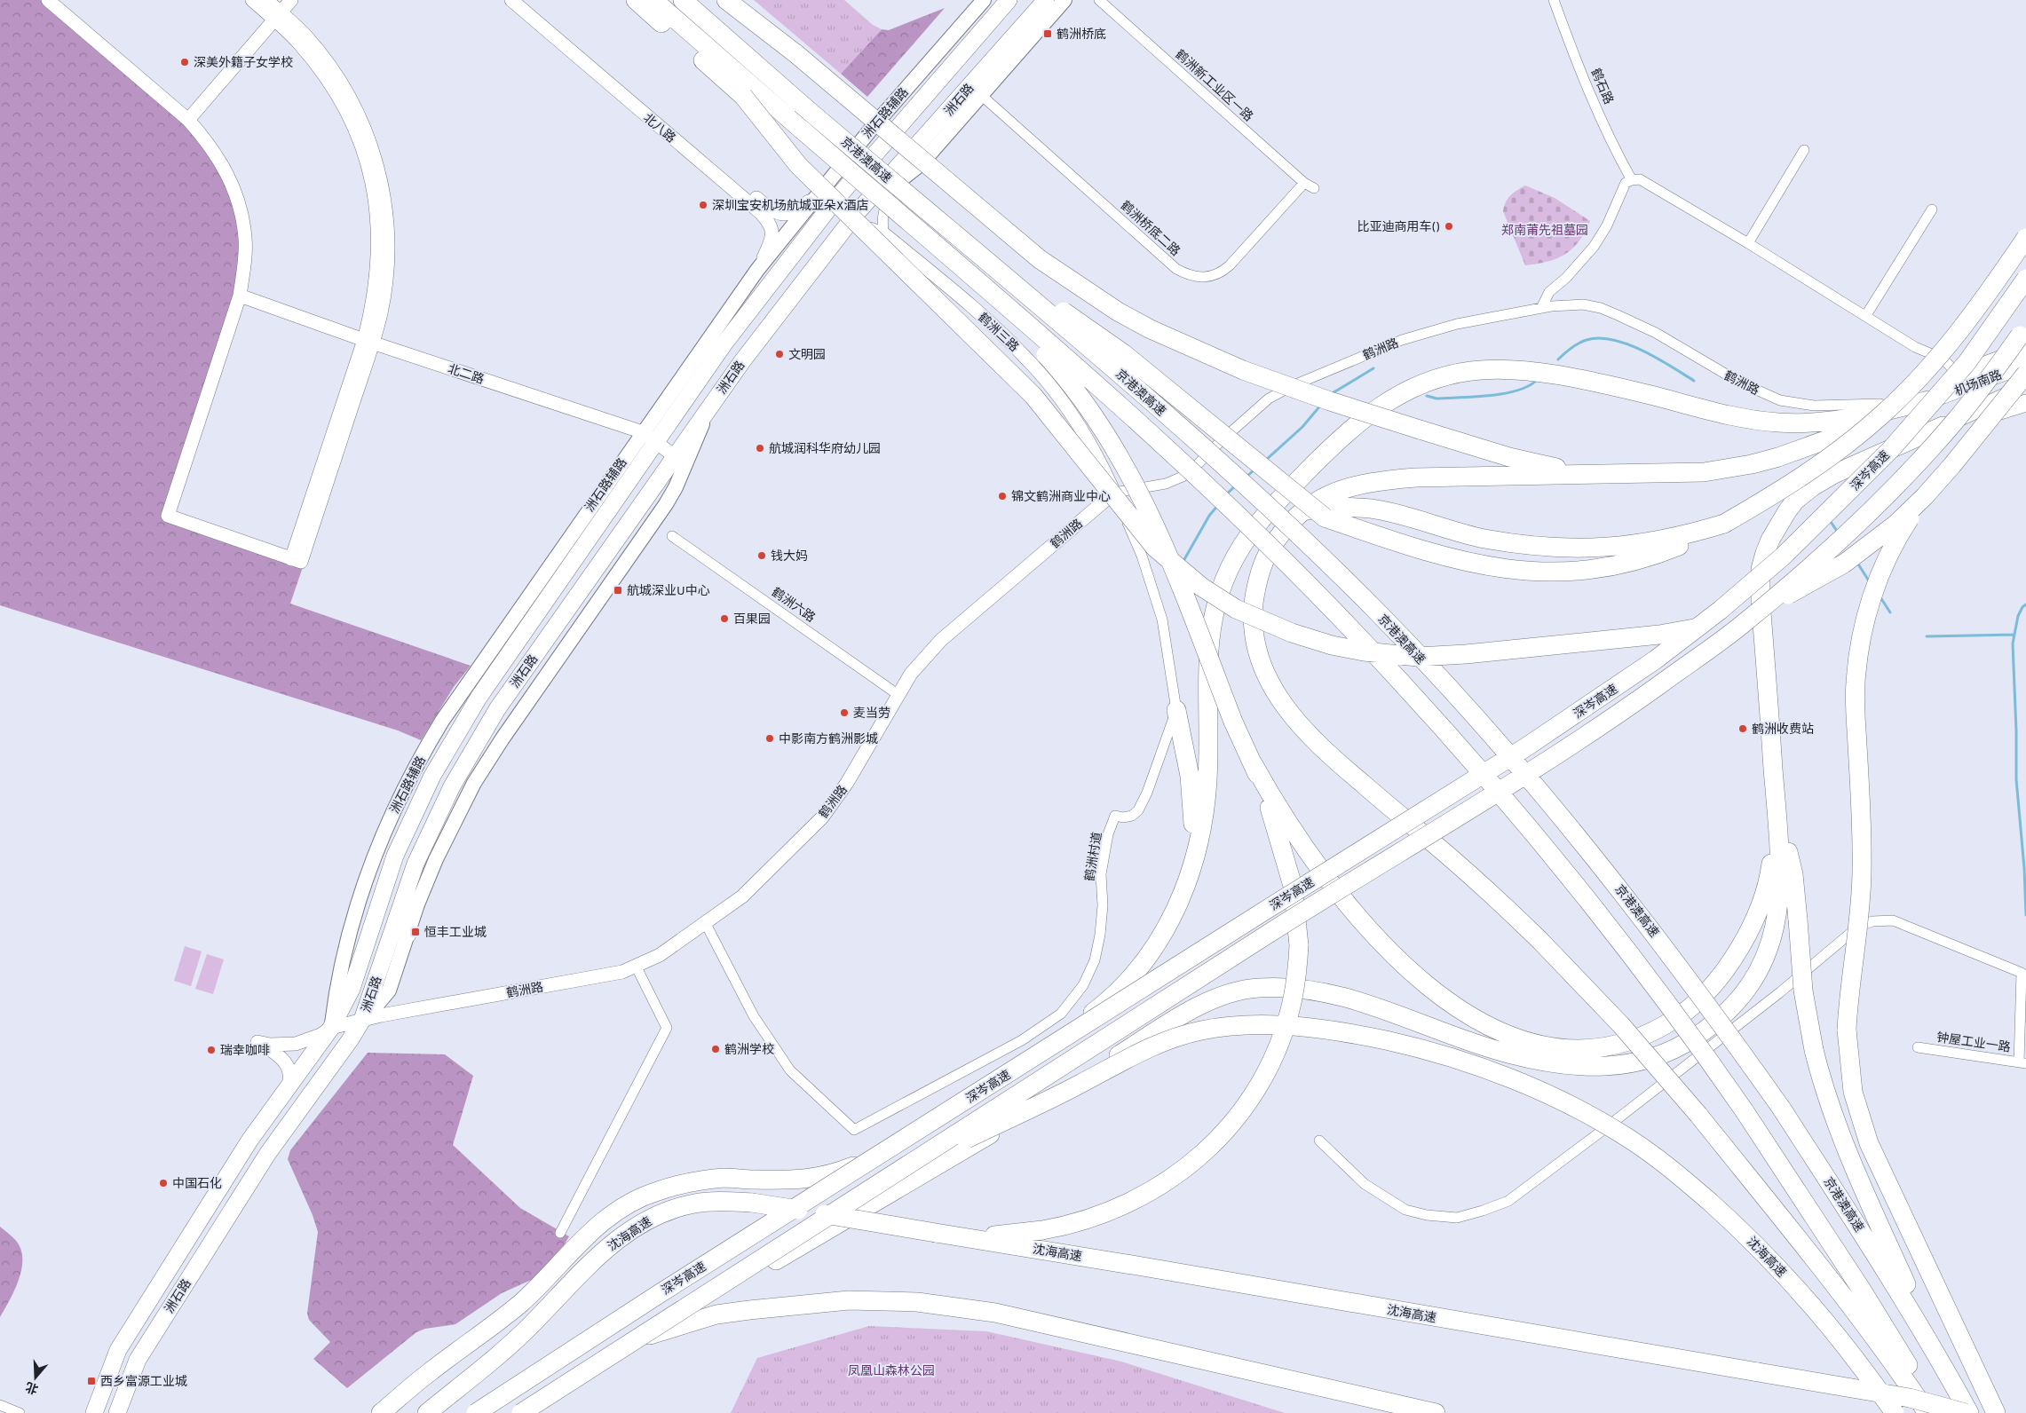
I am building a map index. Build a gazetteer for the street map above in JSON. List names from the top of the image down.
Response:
{
  "streets": {
    "highway": ["京港澳高速", "深岑高速", "沈海高速"],
    "main road": ["洲石路", "洲石路辅路", "机场南路"],
    "street": [
      "鹤洲新工业区一路",
      "鹤石路",
      "北八路",
      "鹤洲桥底二路",
      "鹤洲三路",
      "鹤洲路",
      "北二路",
      "鹤洲六路",
      "鹤洲村道",
      "钟屋工业一路"
    ]
  },
  "crossings": [
    ["鹤洲新工业区一路", "鹤洲桥底二路"],
    ["洲石路", "洲石路辅路"],
    ["洲石路", "鹤洲三路"],
    ["洲石路", "鹤洲路"],
    ["洲石路", "北二路"],
    ["洲石路辅路", "北八路"],
    ["洲石路辅路", "鹤洲路"],
    ["洲石路辅路", "北二路"],
    ["鹤洲三路", "鹤洲路"],
    ["鹤洲三路", "鹤洲村道"],
    ["鹤洲路", "机场南路"],
    ["鹤洲路", "鹤洲六路"],
    ["鹤洲路", "鹤洲村道"],
    ["深岑高速", "沈海高速"]
  ],
  "parks": ["郑南莆先祖墓园", "凤凰山森林公园"],
  "places": {
    "transit": [
      "鹤洲桥底",
      "航城深业U中心",
      "恒丰工业城",
      "西乡富源工业城"
    ],
    "other": [
      "深美外籍子女学校",
      "深圳宝安机场航城亚朵X酒店",
      "比亚迪商用车()",
      "文明园",
      "航城润科华府幼儿园",
      "锦文鹤洲商业中心",
      "钱大妈",
      "百果园",
      "麦当劳",
      "鹤洲收费站",
      "中影南方鹤洲影城",
      "鹤洲学校",
      "瑞幸咖啡",
      "中国石化"
    ]
  },
  "north": "bottom"
}
